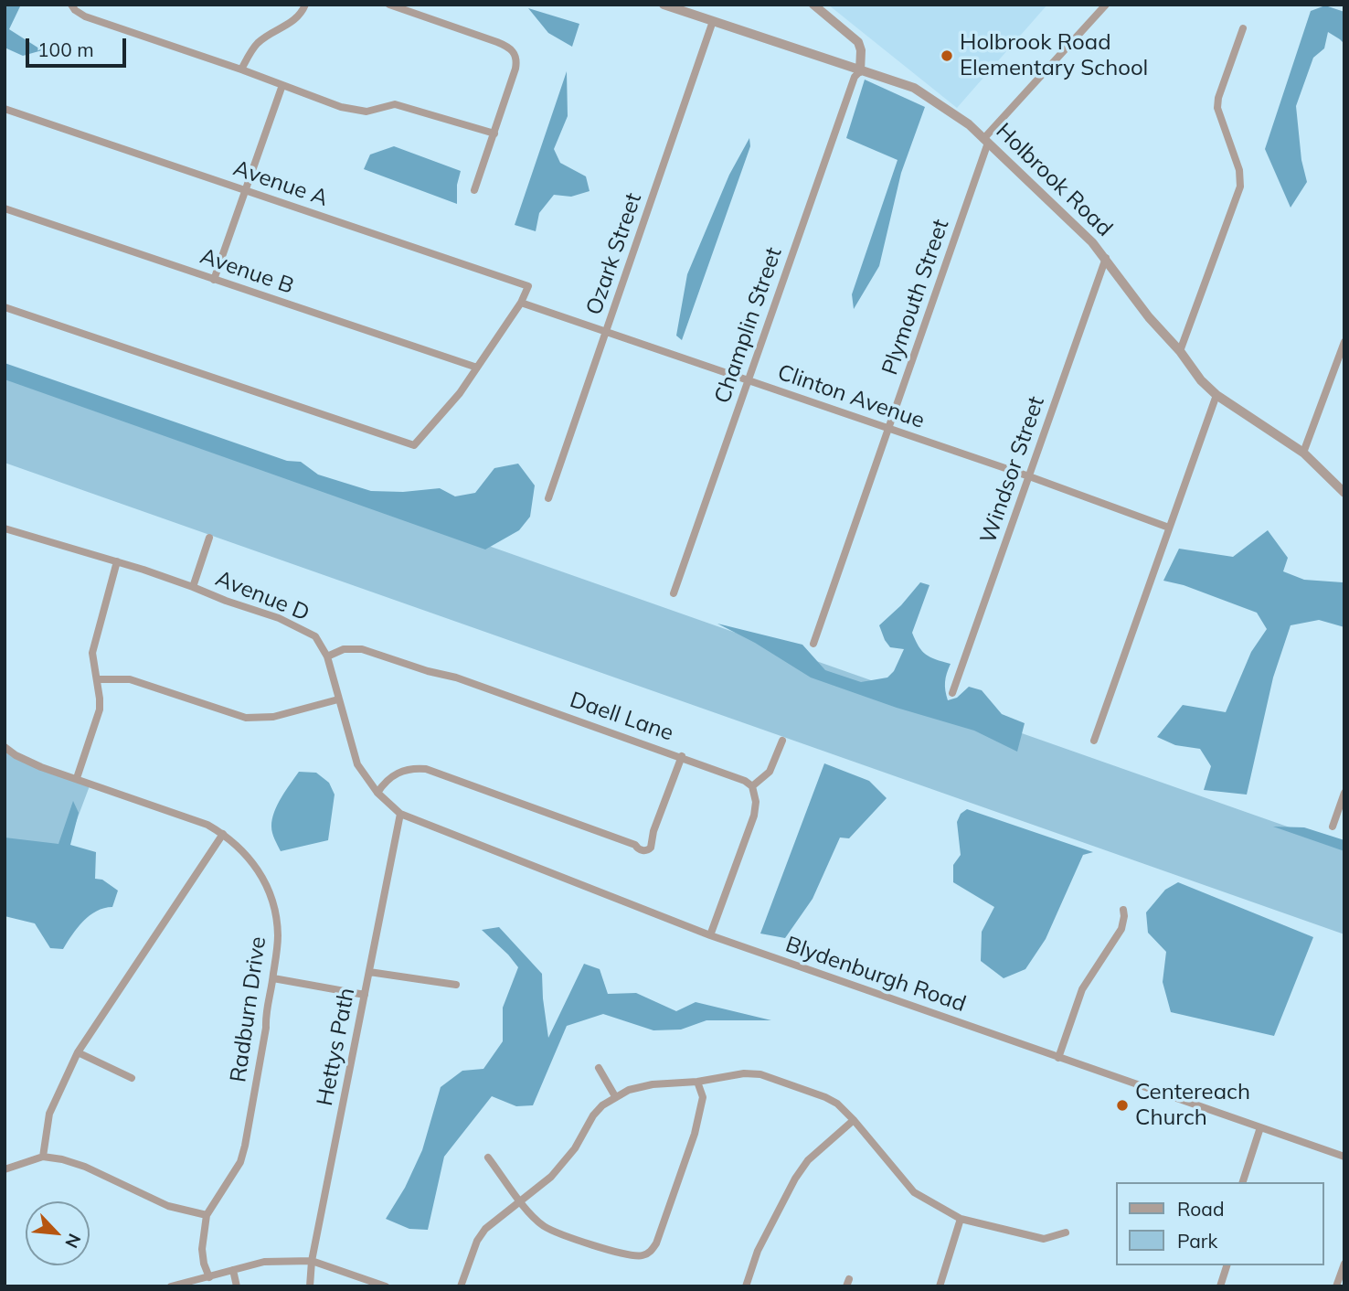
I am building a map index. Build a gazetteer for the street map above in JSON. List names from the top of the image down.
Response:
{
  "streets": {
    "street": [
      "Holbrook Road",
      "Avenue A",
      "Ozark Street",
      "Avenue B",
      "Plymouth Street",
      "Champlin Street",
      "Clinton Avenue",
      "Windsor Street",
      "Avenue D",
      "Daell Lane",
      "Blydenburgh Road",
      "Radburn Drive",
      "Hettys Path"
    ]
  },
  "crossings": [
    ["Holbrook Road", "Ozark Street"],
    ["Holbrook Road", "Plymouth Street"],
    ["Holbrook Road", "Champlin Street"],
    ["Holbrook Road", "Windsor Street"],
    ["Avenue A", "Clinton Avenue"],
    ["Ozark Street", "Clinton Avenue"],
    ["Plymouth Street", "Clinton Avenue"],
    ["Champlin Street", "Clinton Avenue"],
    ["Clinton Avenue", "Windsor Street"],
    ["Avenue D", "Daell Lane"],
    ["Avenue D", "Blydenburgh Road"],
    ["Avenue D", "Hettys Path"],
    ["Blydenburgh Road", "Hettys Path"]
  ],
  "places": ["Holbrook Road Elementary School", "Centereach Church"],
  "legend": ["Road", "Park"],
  "scale_bar": "100 m",
  "north": "bottom right"
}
